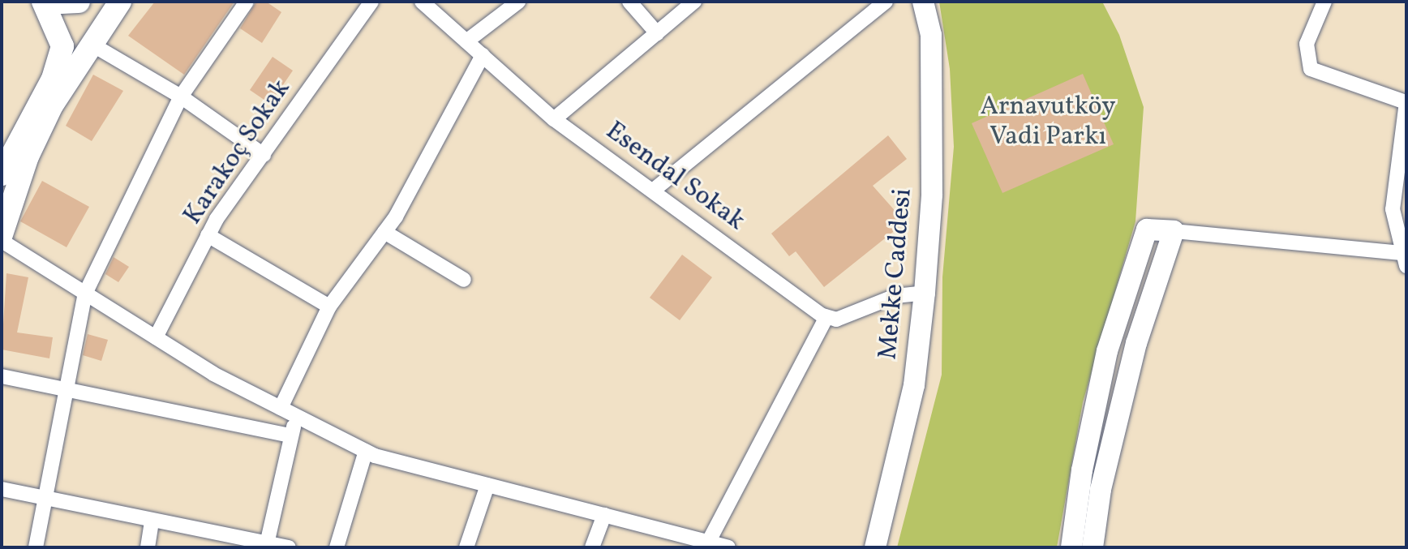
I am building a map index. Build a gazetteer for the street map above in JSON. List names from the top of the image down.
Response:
{
  "streets": {
    "main road": ["Mekke Caddesi"],
    "street": ["Karakoç Sokak", "Esendal Sokak"]
  },
  "parks": ["Arnavutköy Vadi Parkı"]
}
